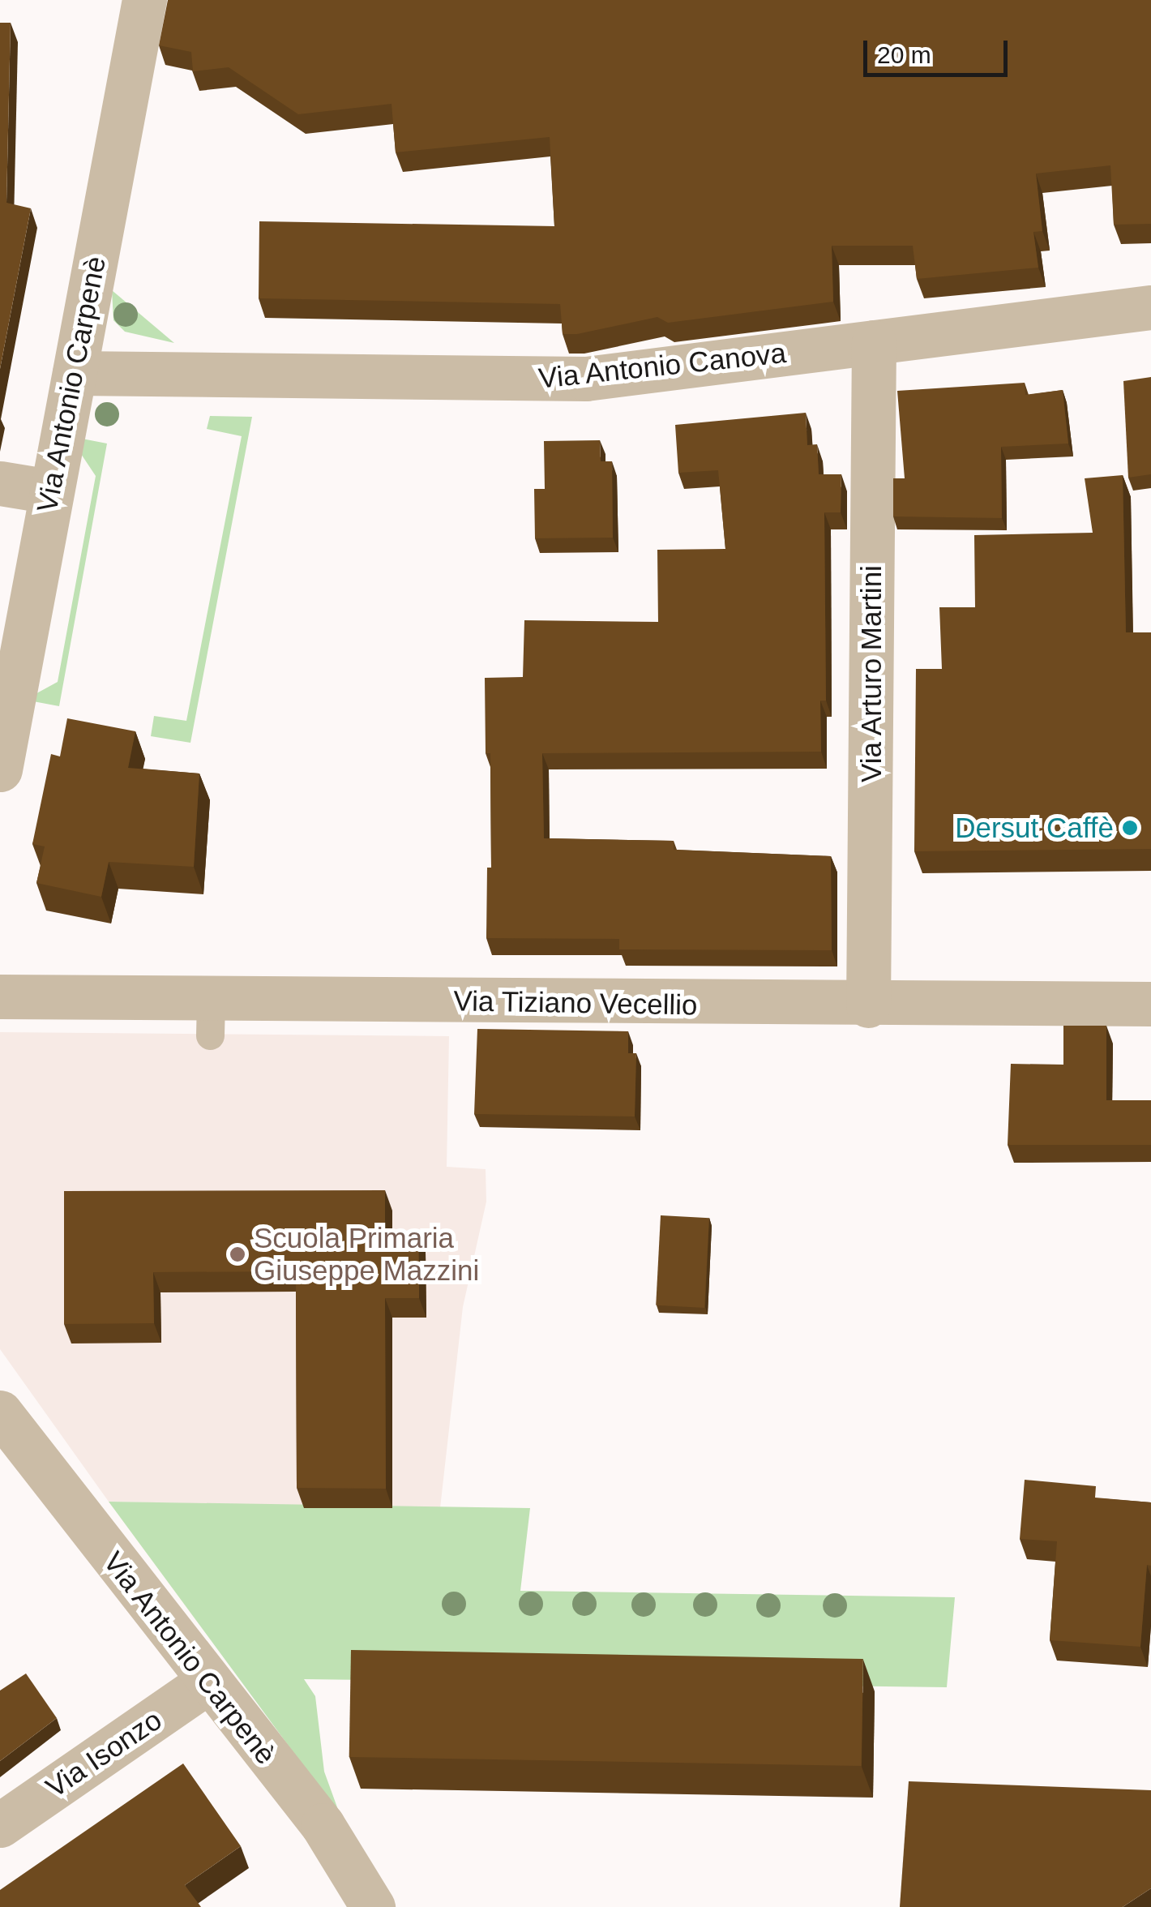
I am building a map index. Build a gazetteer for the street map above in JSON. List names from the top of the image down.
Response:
{
  "streets": {
    "street": [
      "Via Antonio Canova",
      "Via Antonio Carpenè",
      "Via Arturo Martini",
      "Via Tiziano Vecellio",
      "Via Isonzo"
    ]
  },
  "crossings": [
    ["Via Antonio Canova", "Via Antonio Carpenè"],
    ["Via Antonio Canova", "Via Arturo Martini"],
    ["Via Antonio Carpenè", "Via Isonzo"],
    ["Via Arturo Martini", "Via Tiziano Vecellio"]
  ],
  "places": ["Dersut Caffè", "Scuola Primaria Giuseppe Mazzini"],
  "scale_bar": "20 m"
}
